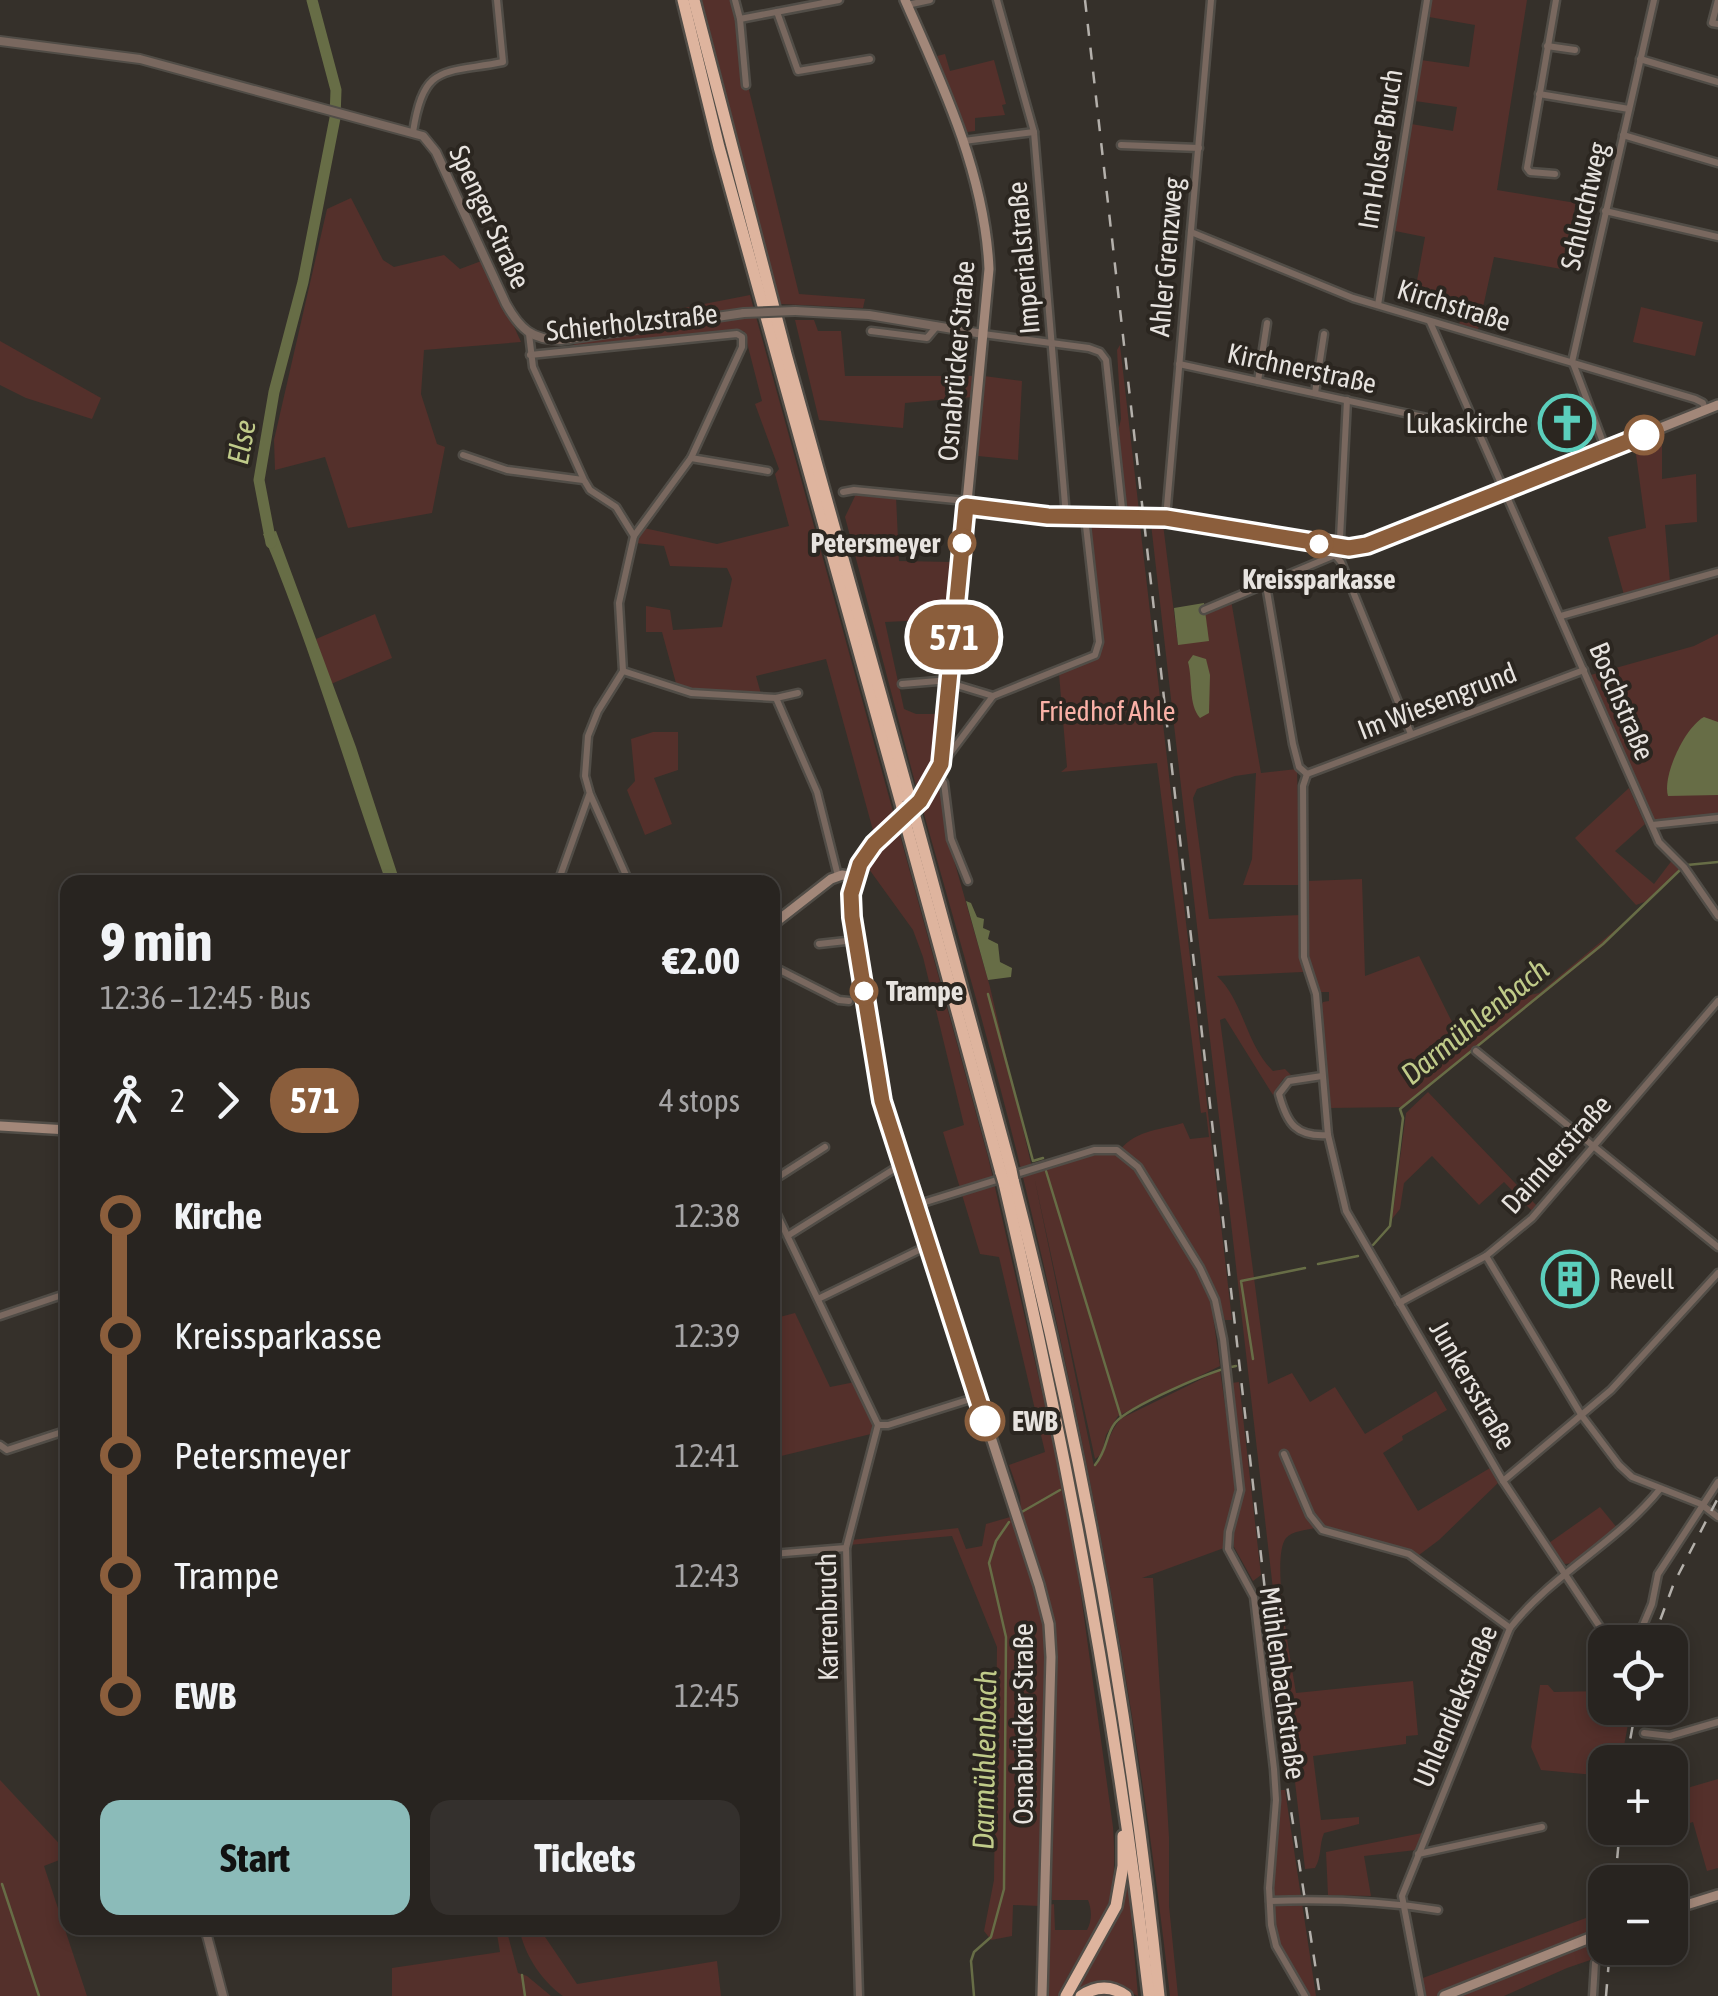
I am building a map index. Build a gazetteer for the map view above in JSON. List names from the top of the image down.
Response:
{
  "streets": {
    "main road": ["Osnabrücker Straße"],
    "street": [
      "Im Holser Bruch",
      "Schluchtweg",
      "Spenger Straße",
      "Ahler Grenzweg",
      "Imperialstraße",
      "Kirchstraße",
      "Schierholzstraße",
      "Kirchnerstraße",
      "Im Wiesengrund",
      "Boschstraße",
      "Daimlerstraße",
      "Junkersstraße",
      "Karrenbruch",
      "Mühlenbachstraße",
      "Uhlendiekstraße"
    ]
  },
  "crossings": [
    ["Im Holser Bruch", "Kirchstraße"],
    ["Schluchtweg", "Kirchstraße"],
    ["Ahler Grenzweg", "Kirchstraße"],
    ["Ahler Grenzweg", "Kirchnerstraße"],
    ["Kirchstraße", "Boschstraße"],
    ["Osnabrücker Straße", "Mühlenbachstraße"],
    ["Kirchnerstraße", "Boschstraße"],
    ["Im Wiesengrund", "Boschstraße"],
    ["Im Wiesengrund", "Junkersstraße"],
    ["Daimlerstraße", "Junkersstraße"],
    ["Junkersstraße", "Uhlendiekstraße"]
  ],
  "water": ["Else", "Darmühlenbach"],
  "parks": ["Friedhof Ahle"],
  "places": {
    "church": ["Lukaskirche"],
    "other": [
      "Petersmeyer",
      "Kreissparkasse",
      "Trampe",
      "EWB"
    ],
    "building": ["Revell"]
  },
  "lines": ["bus line 571"],
  "page": {
    "on_map": "571",
    "heading": ["9 min", "12:36 – 12:45 · Bus", "€2.00"],
    "legs": ["2", "571", "4 stops"],
    "list": [
      {
        "name": "Kirche",
        "value": "12:38"
      },
      {
        "name": "Kreissparkasse",
        "value": "12:39"
      },
      {
        "name": "Petersmeyer",
        "value": "12:41"
      },
      {
        "name": "Trampe",
        "value": "12:43"
      },
      {
        "name": "EWB",
        "value": "12:45"
      }
    ],
    "map_buttons": ["+", "−"],
    "buttons": ["Start", "Tickets"]
  }
}
